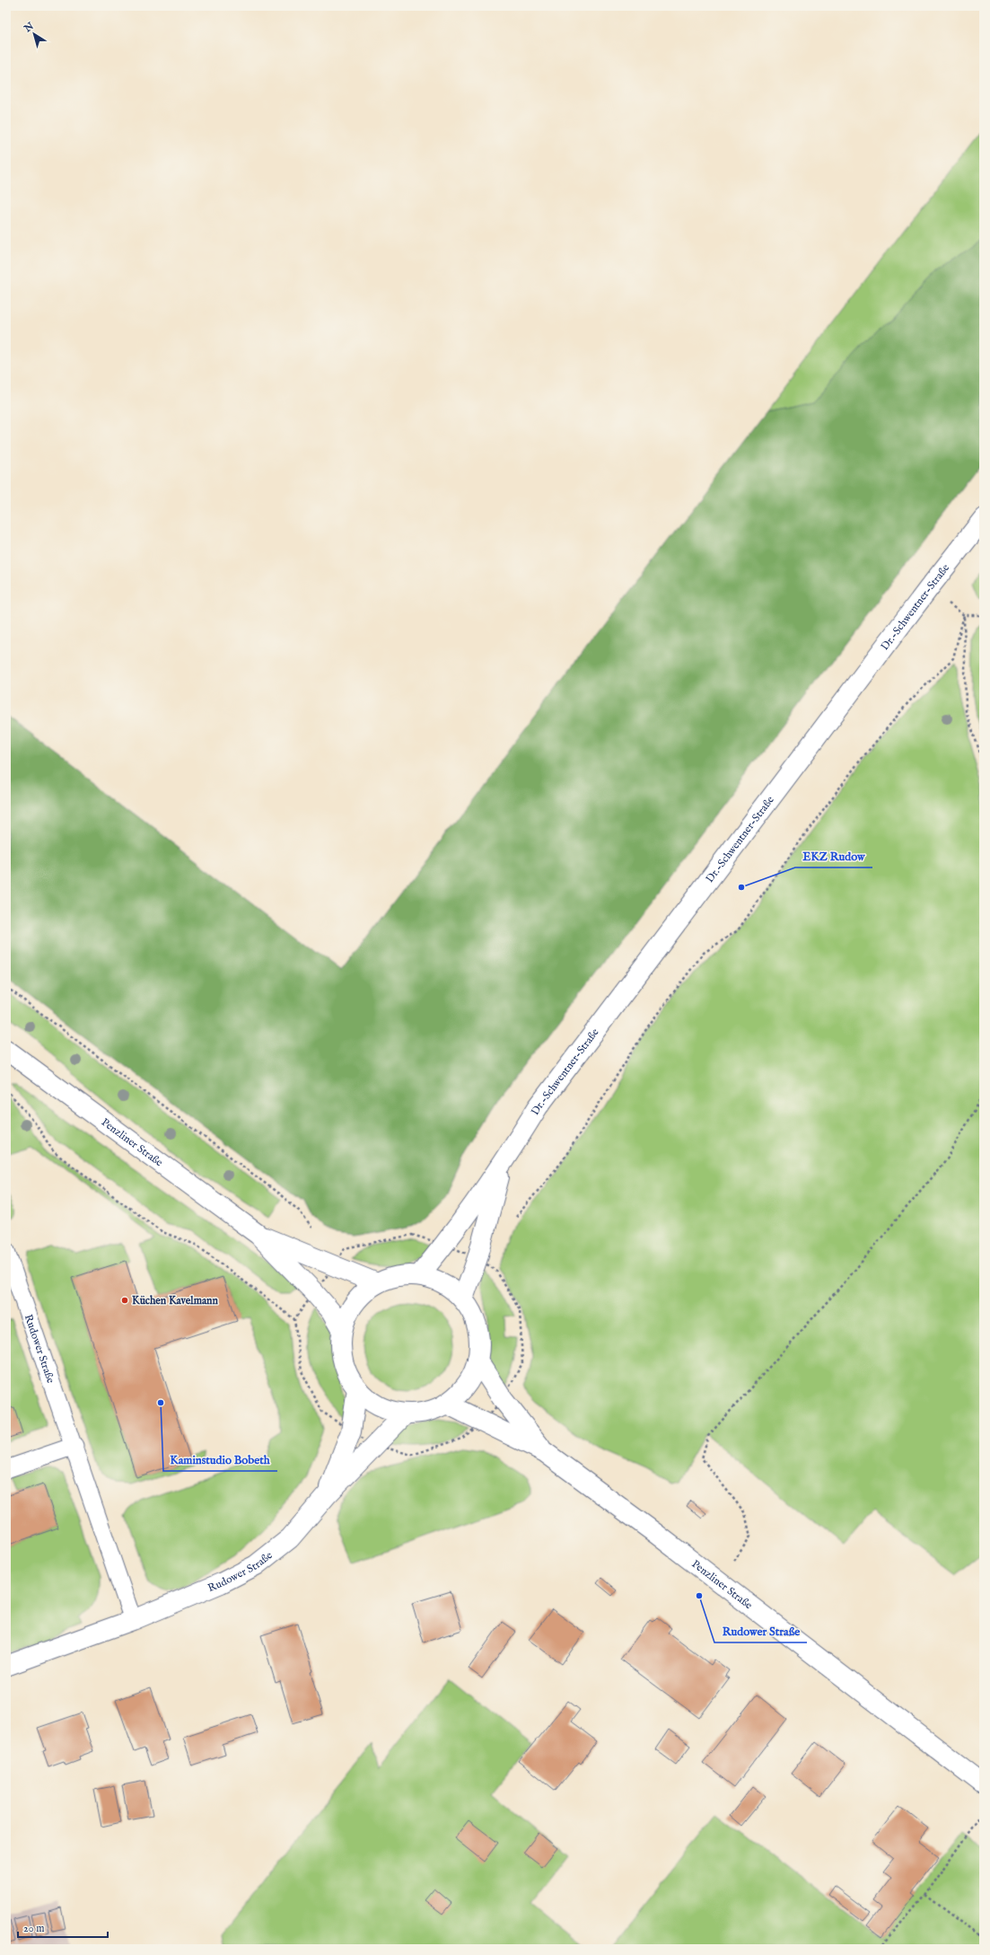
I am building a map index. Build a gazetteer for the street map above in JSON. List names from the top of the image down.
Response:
{
  "streets": {
    "main road": ["Dr.-Schwentner-Straße", "Penzliner Straße", "Rudower Straße"]
  },
  "places": [
    "EKZ Rudow",
    "Küchen Kavelmann",
    "Kaminstudio Bobeth",
    "Rudower Straße"
  ],
  "scale_bar": "20 m",
  "north": "top left"
}
